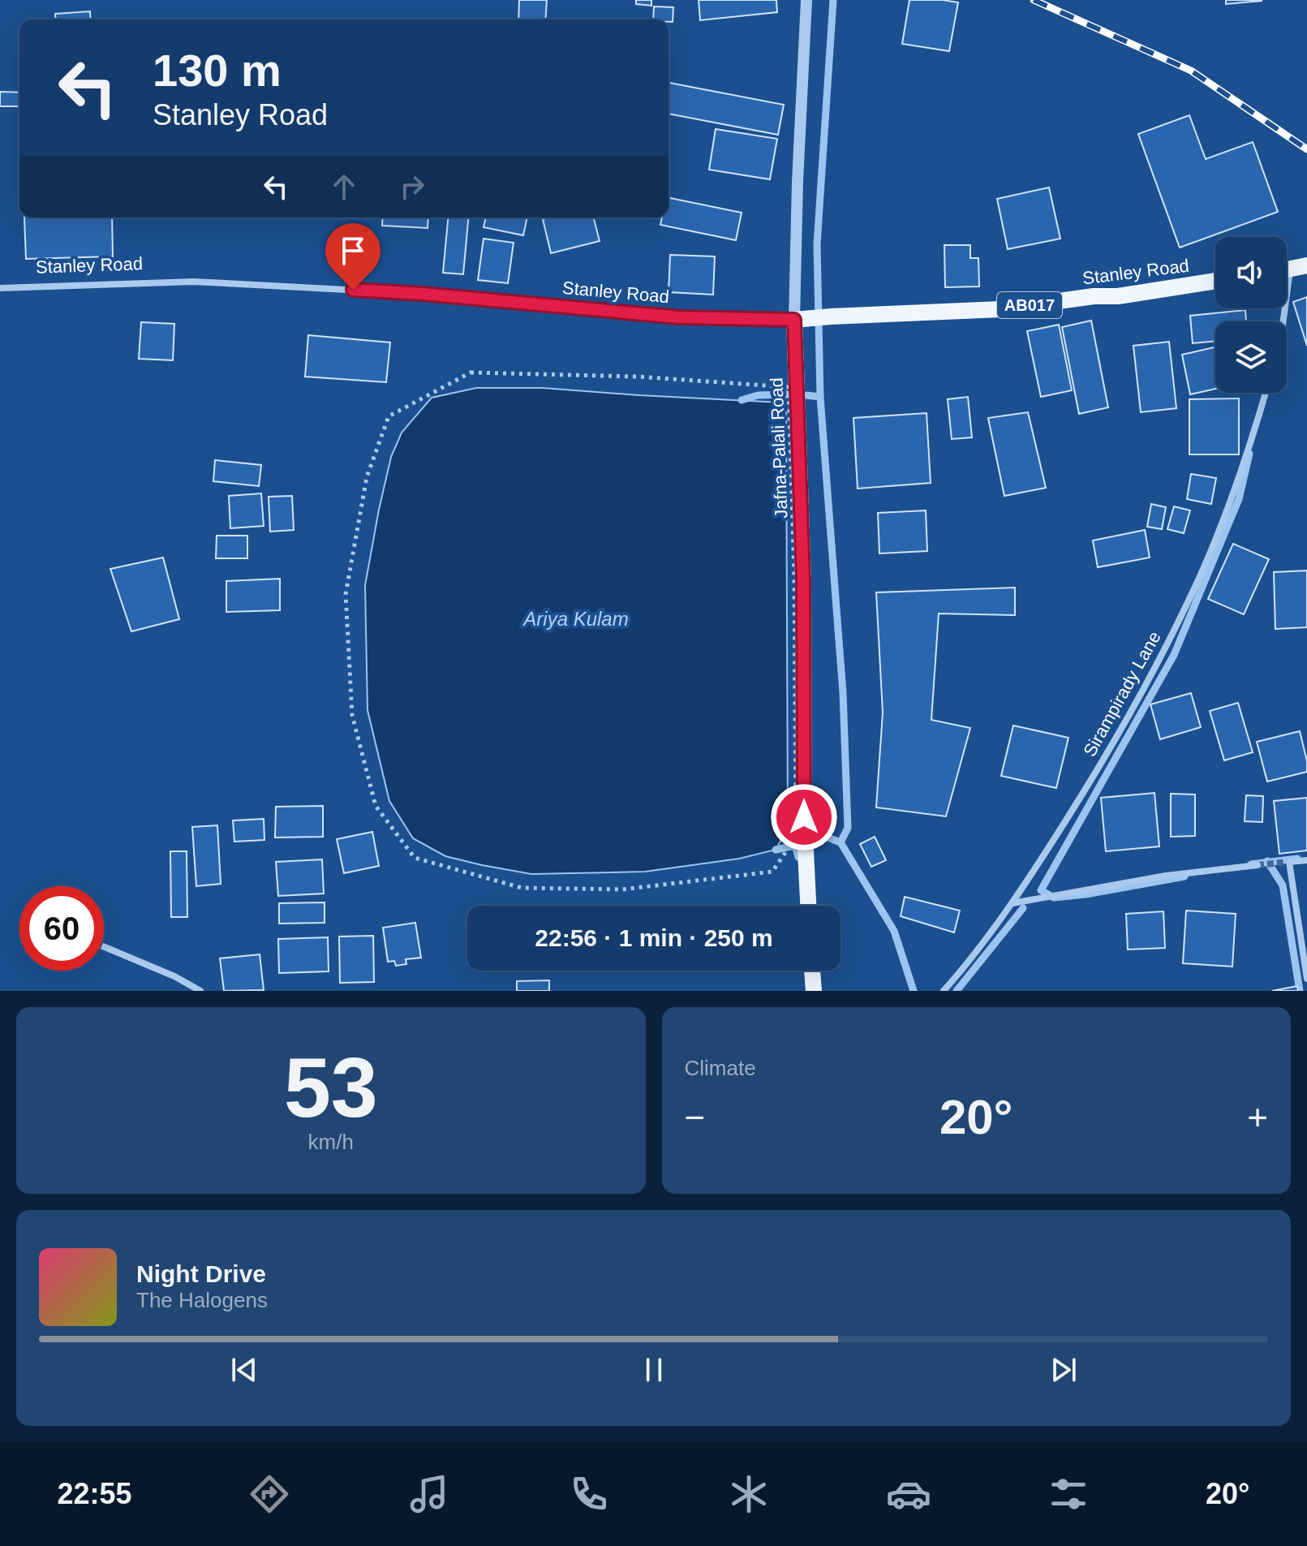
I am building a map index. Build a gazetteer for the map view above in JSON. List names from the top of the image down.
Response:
{
  "streets": {
    "main road": ["Stanley Road", "AB017", "Jafna-Palali Road"],
    "street": ["Sirampirady Lane"]
  },
  "crossings": [
    ["Stanley Road", "Jafna-Palali Road"]
  ],
  "water": ["Ariya Kulam"],
  "page": {
    "turn": ["130 m", "Stanley Road"],
    "limit": "60",
    "trip": "22:56 · 1 min · 250 m",
    "tile": [
      ["53", "km/h"],
      "Climate"
    ],
    "heat": ["−", "20°", "+"],
    "song": ["Night Drive", "The Halogens"],
    "tabs": ["22:55", "20°"]
  }
}
